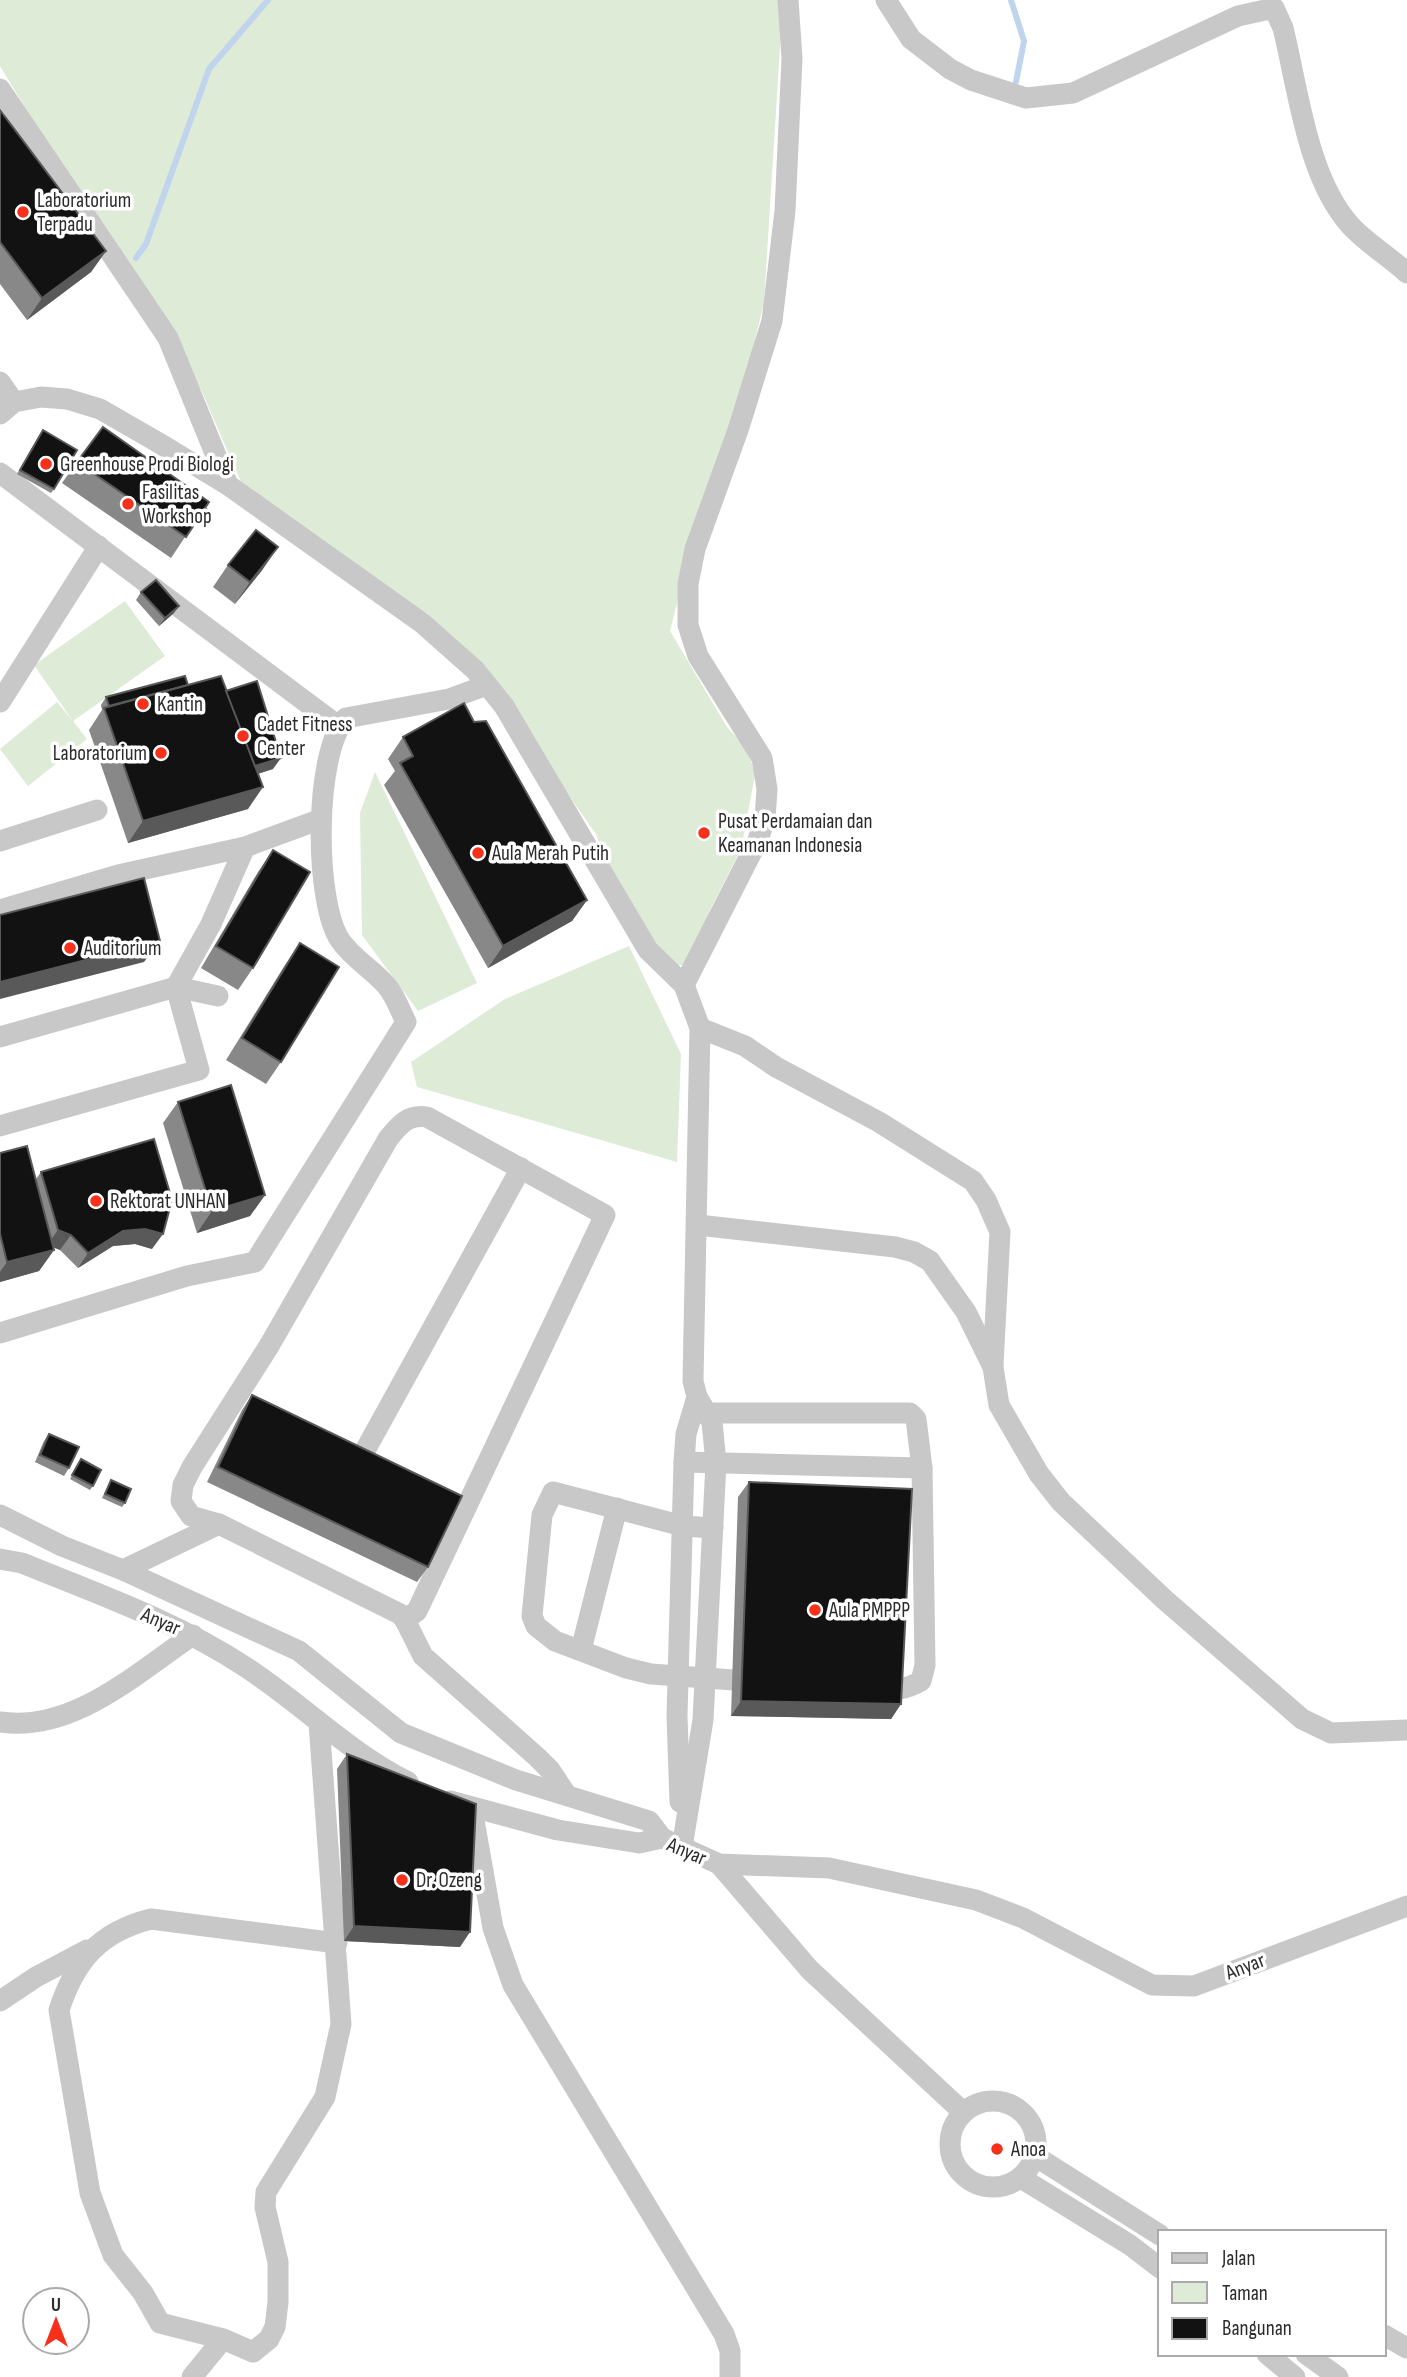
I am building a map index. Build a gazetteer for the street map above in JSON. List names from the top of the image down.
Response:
{
  "streets": {
    "street": ["Anyar"]
  },
  "places": [
    "Laboratorium Terpadu",
    "Greenhouse Prodi Biologi",
    "Fasilitas Workshop",
    "Kantin",
    "Cadet Fitness Center",
    "Laboratorium",
    "Pusat Perdamaian dan Keamanan Indonesia",
    "Aula Merah Putih",
    "Auditorium",
    "Rektorat UNHAN",
    "Aula PMPPP",
    "Dr. Ozeng",
    "Anoa"
  ],
  "legend": ["Jalan", "Taman", "Bangunan"],
  "north": "top"
}
